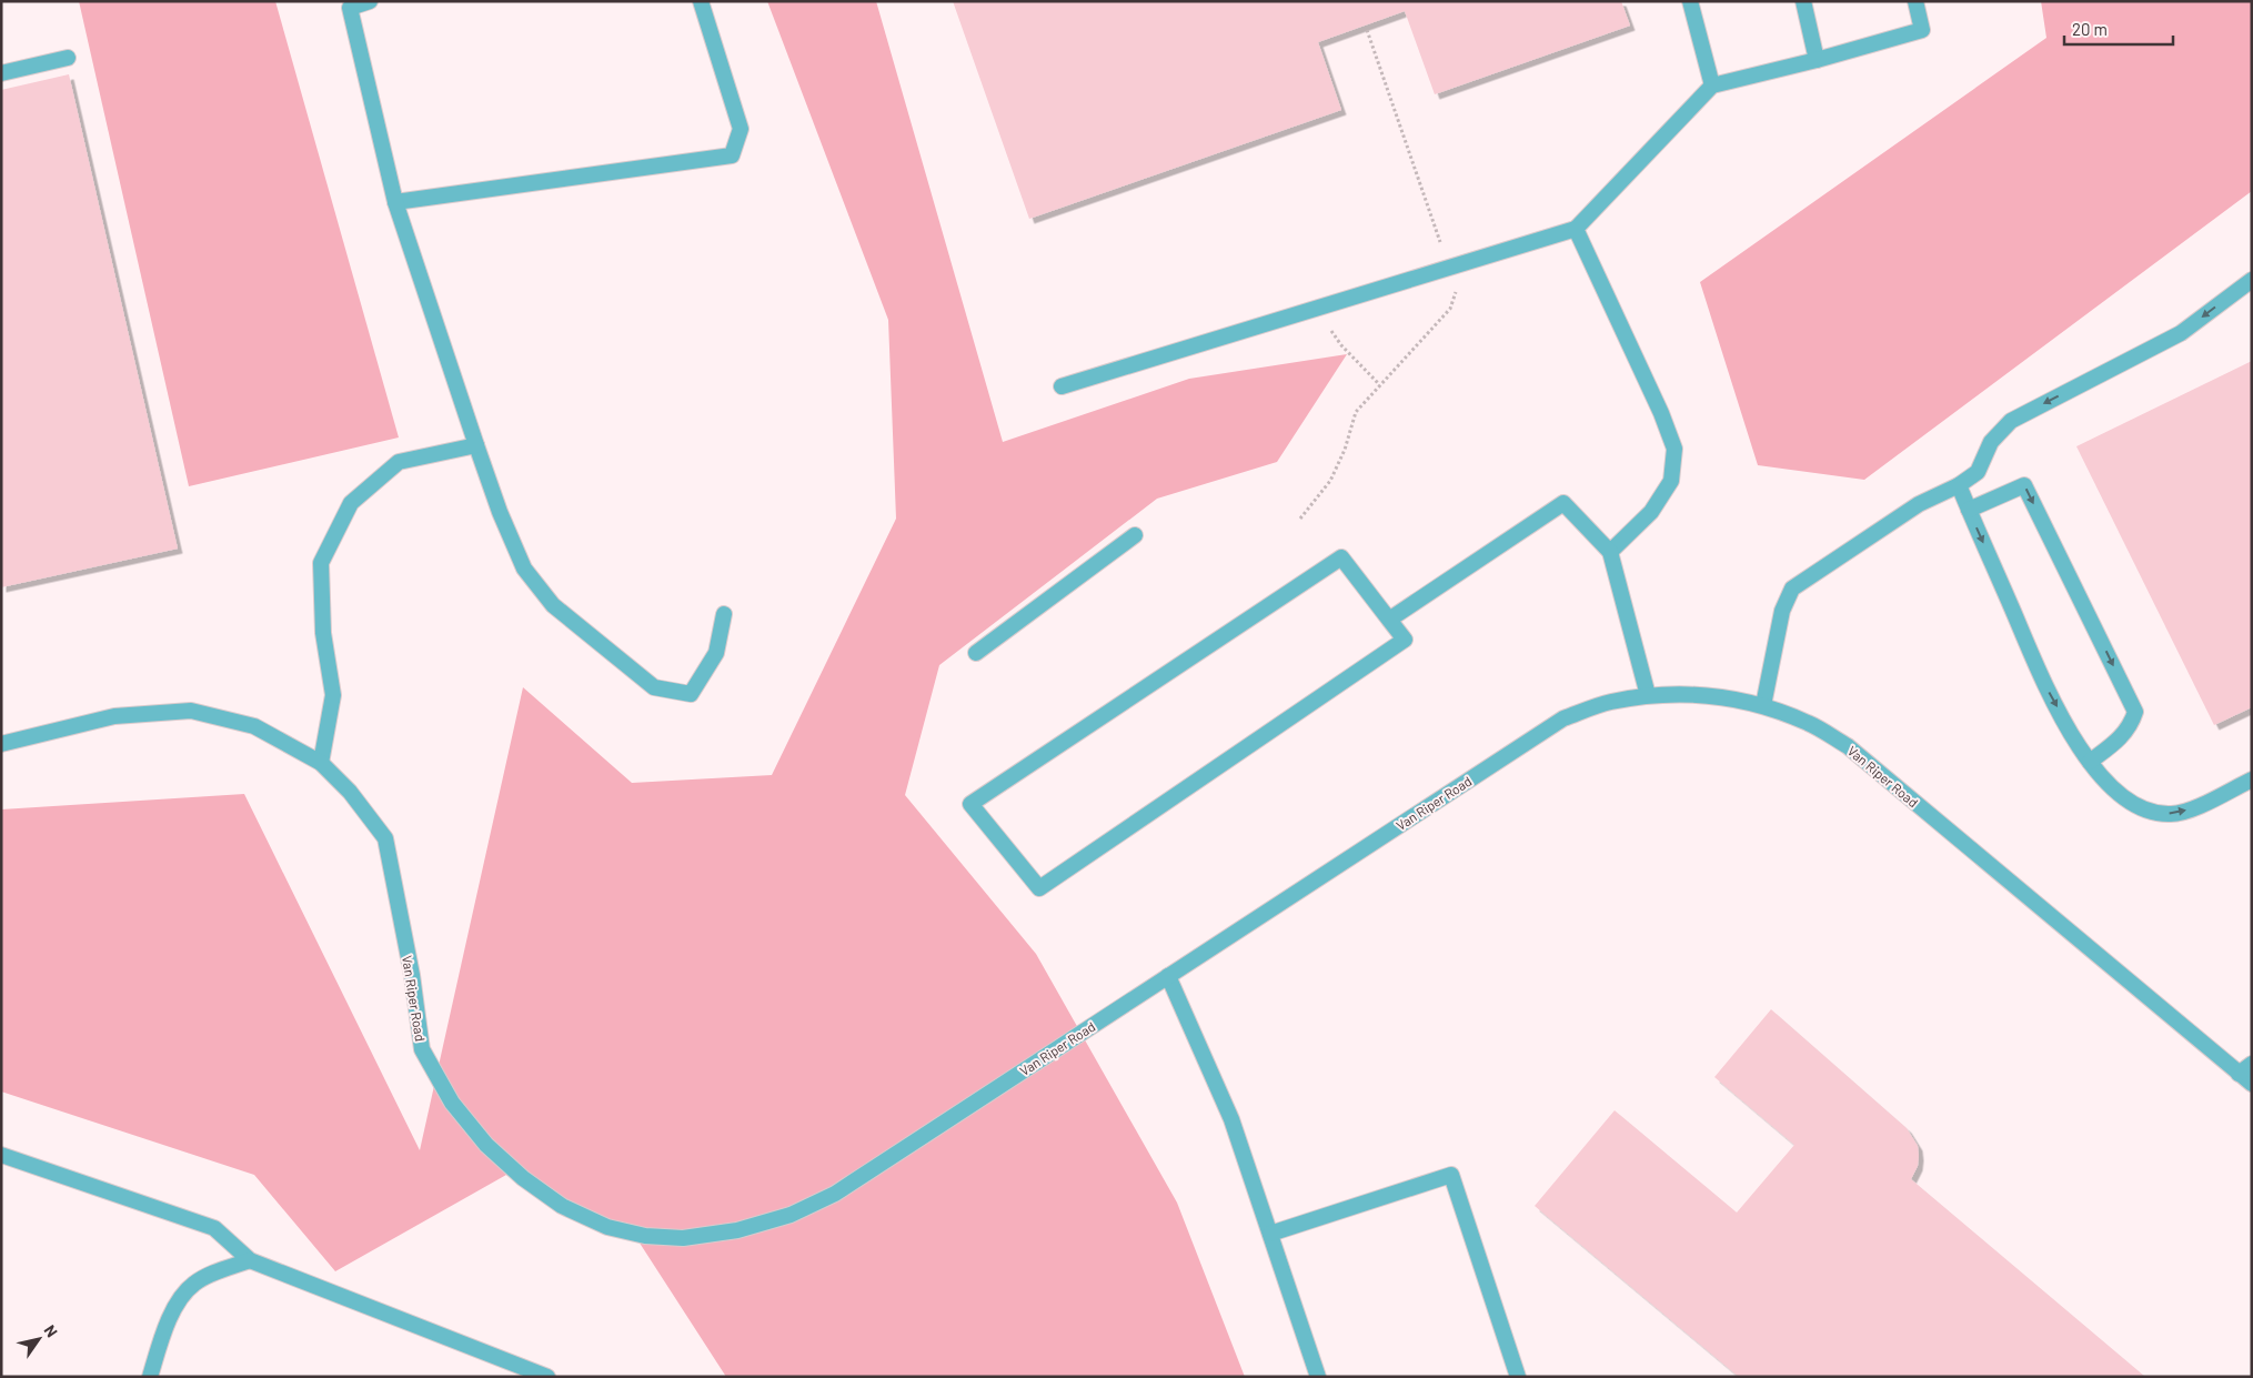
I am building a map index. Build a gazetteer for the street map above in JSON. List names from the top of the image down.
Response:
{
  "streets": {
    "street": ["Van Riper Road"]
  },
  "scale_bar": "20 m",
  "north": "top right"
}
